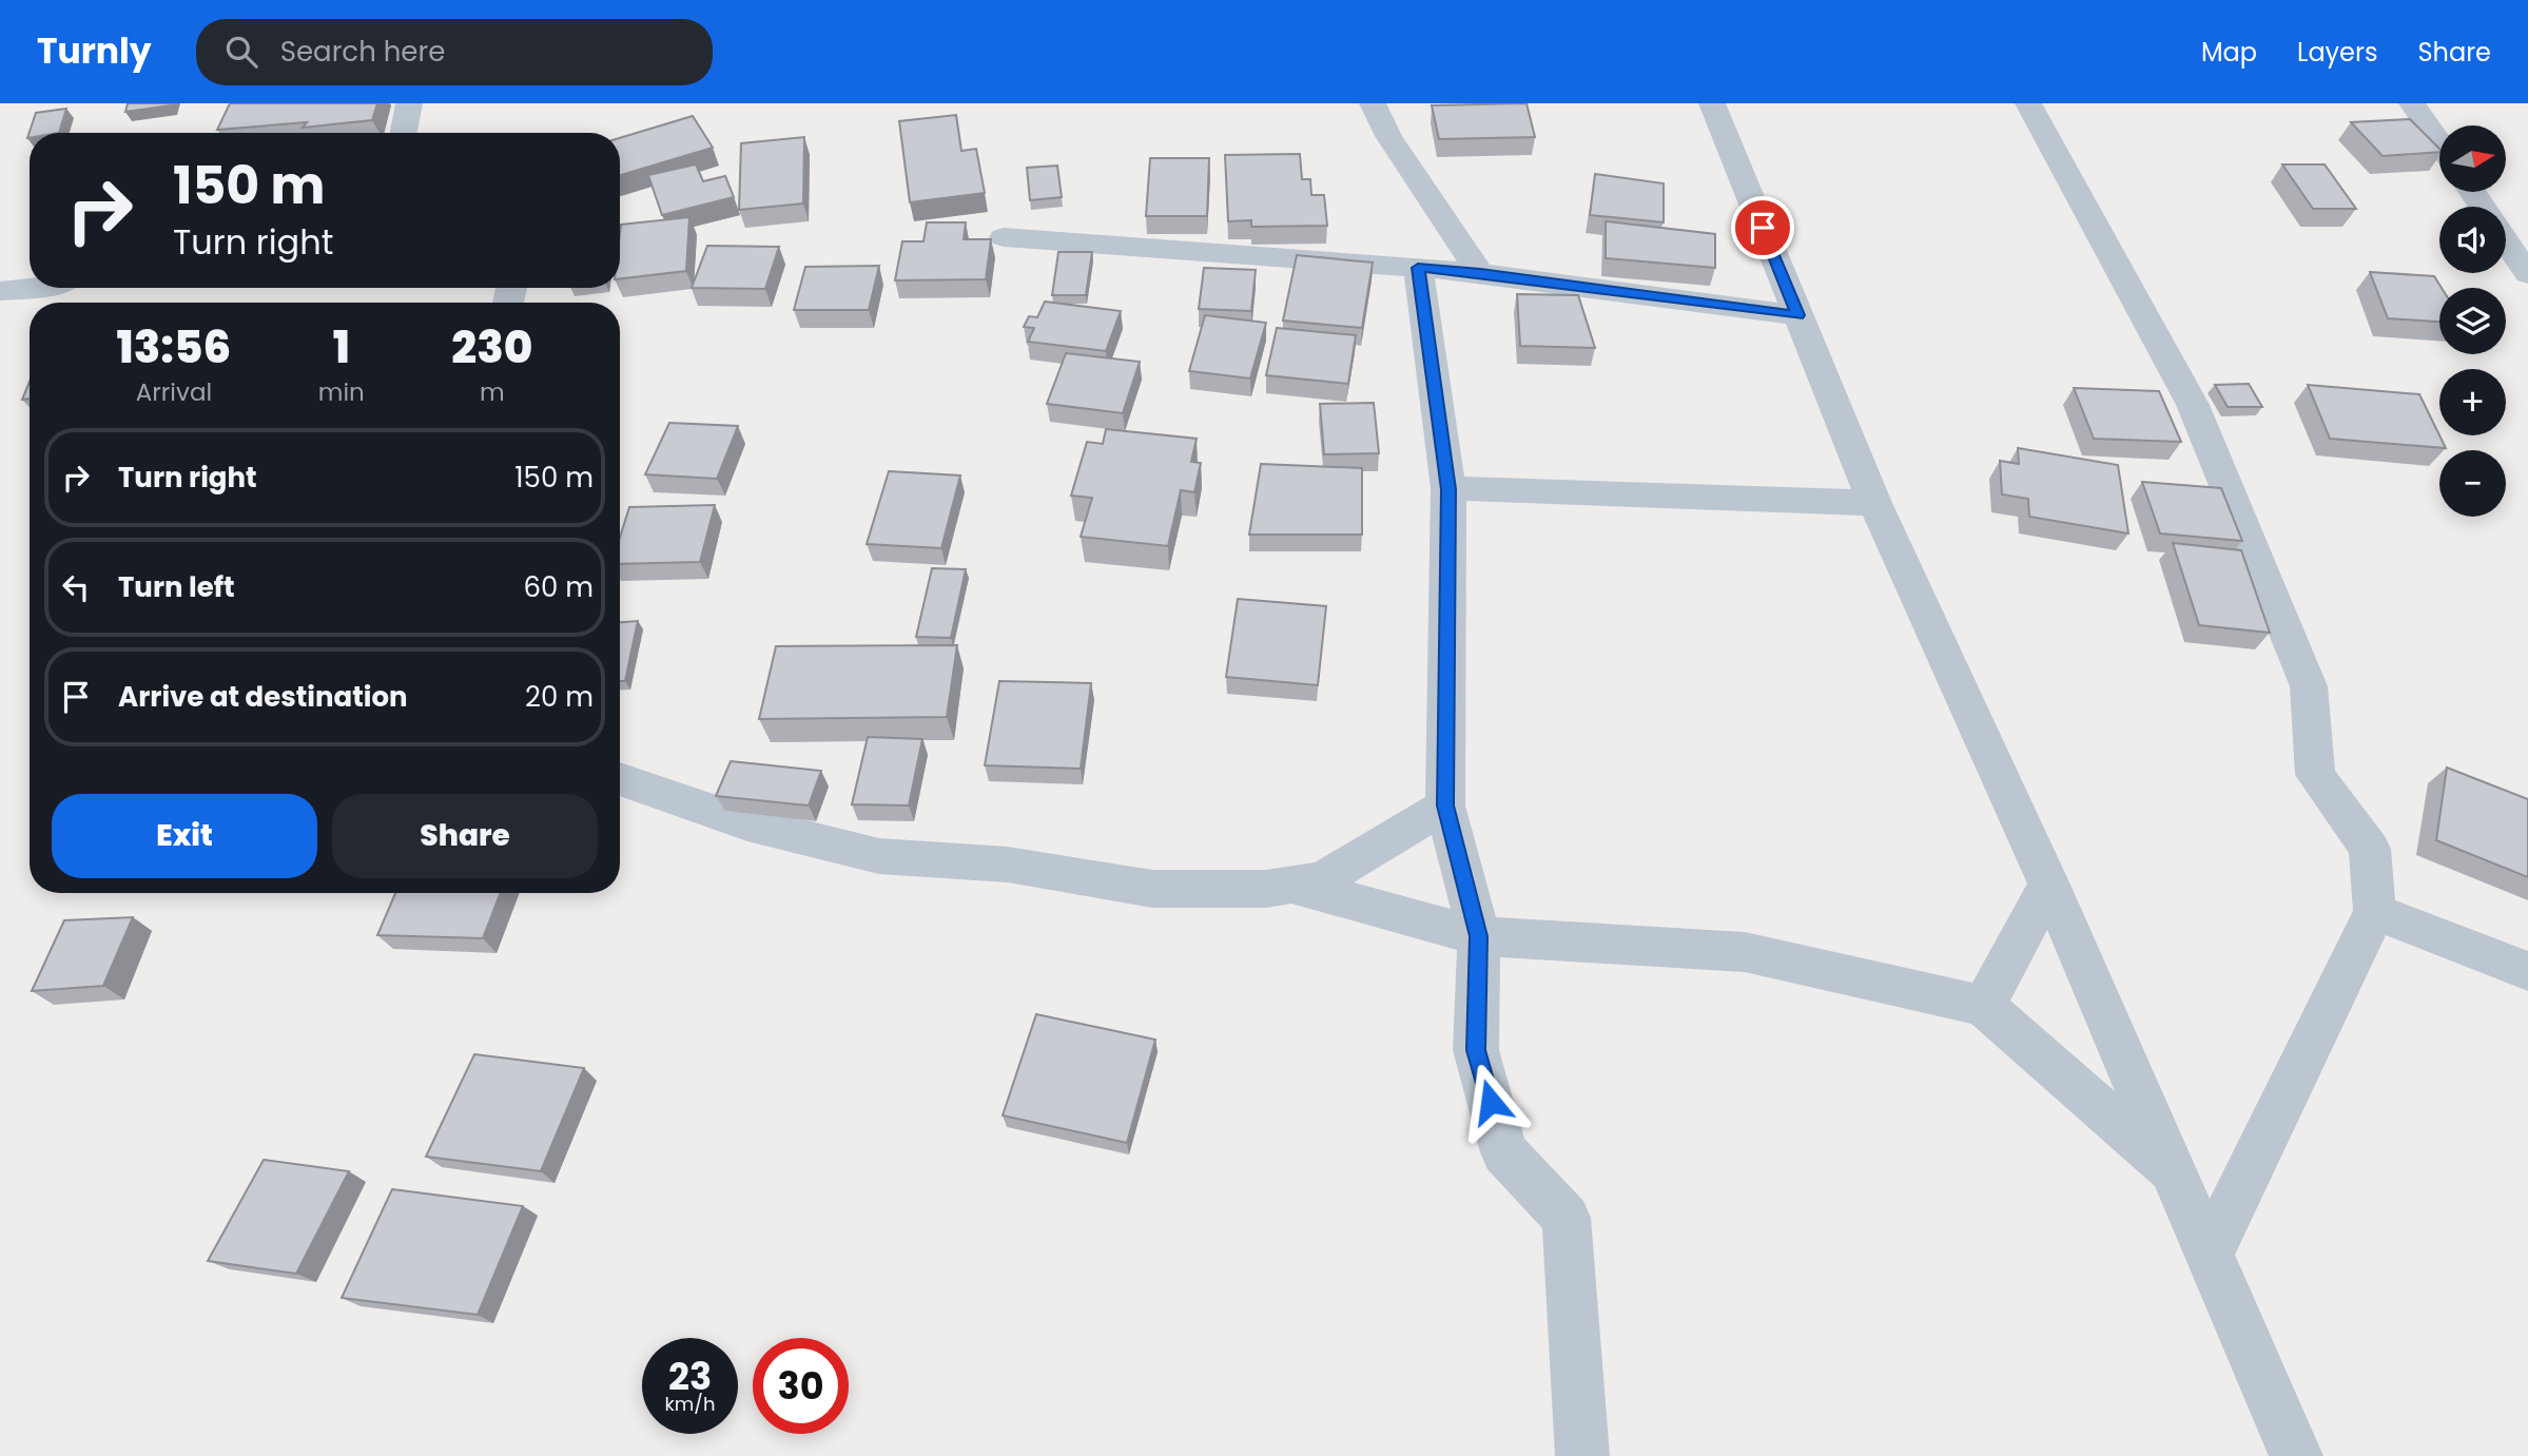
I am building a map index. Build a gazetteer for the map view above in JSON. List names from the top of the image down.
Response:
{
  "north": "right",
  "page": {
    "header": "Turnly",
    "search": "Search here",
    "nav": ["Map", "Layers", "Share"],
    "map_buttons": ["+", "−"],
    "turn": ["150 m", "Turn right"],
    "eta": [
      "13:56",
      "Arrival",
      "1",
      "min",
      "230",
      "m"
    ],
    "list": [
      {
        "name": "Turn right",
        "value": "150 m"
      },
      {
        "name": "Turn left",
        "value": "60 m"
      },
      {
        "name": "Arrive at destination",
        "value": "20 m"
      }
    ],
    "buttons": ["Exit", "Share"],
    "speed": "23 km/h",
    "limit": "30"
  }
}
